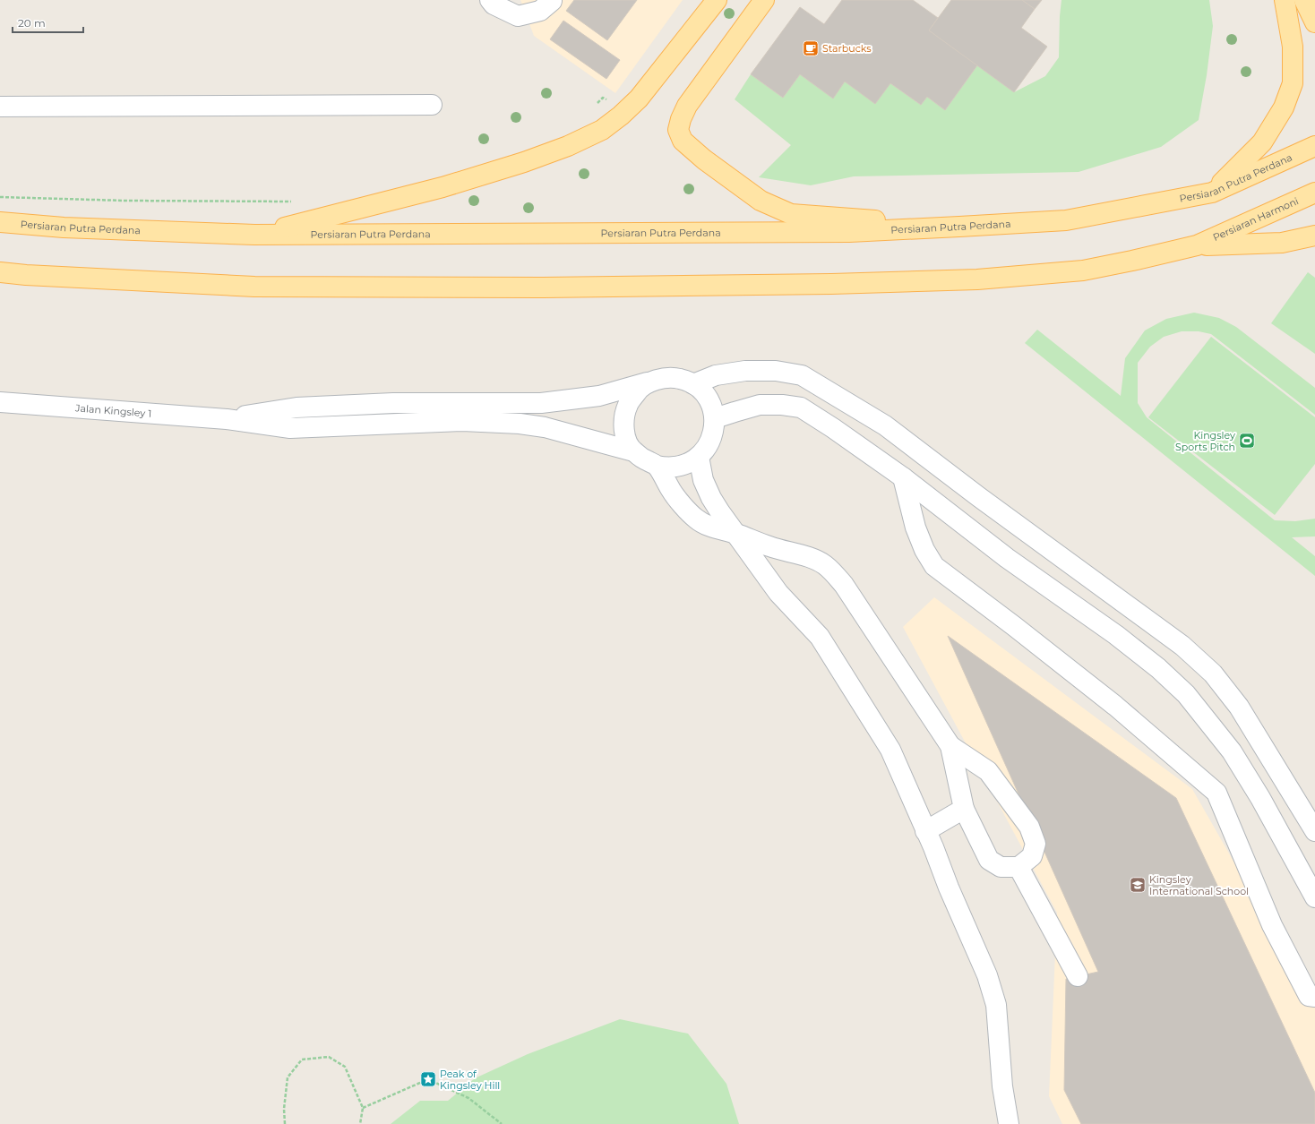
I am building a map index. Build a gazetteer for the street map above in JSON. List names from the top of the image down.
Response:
{
  "streets": {
    "main road": ["Persiaran Putra Perdana", "Persiaran Harmoni"],
    "street": ["Jalan Kingsley 1"]
  },
  "places": {
    "cafe": ["Starbucks"],
    "sports": ["Kingsley Sports Pitch"],
    "school or university": ["Kingsley International School"],
    "place": ["Peak of Kingsley Hill"]
  },
  "scale_bar": "20 m"
}
